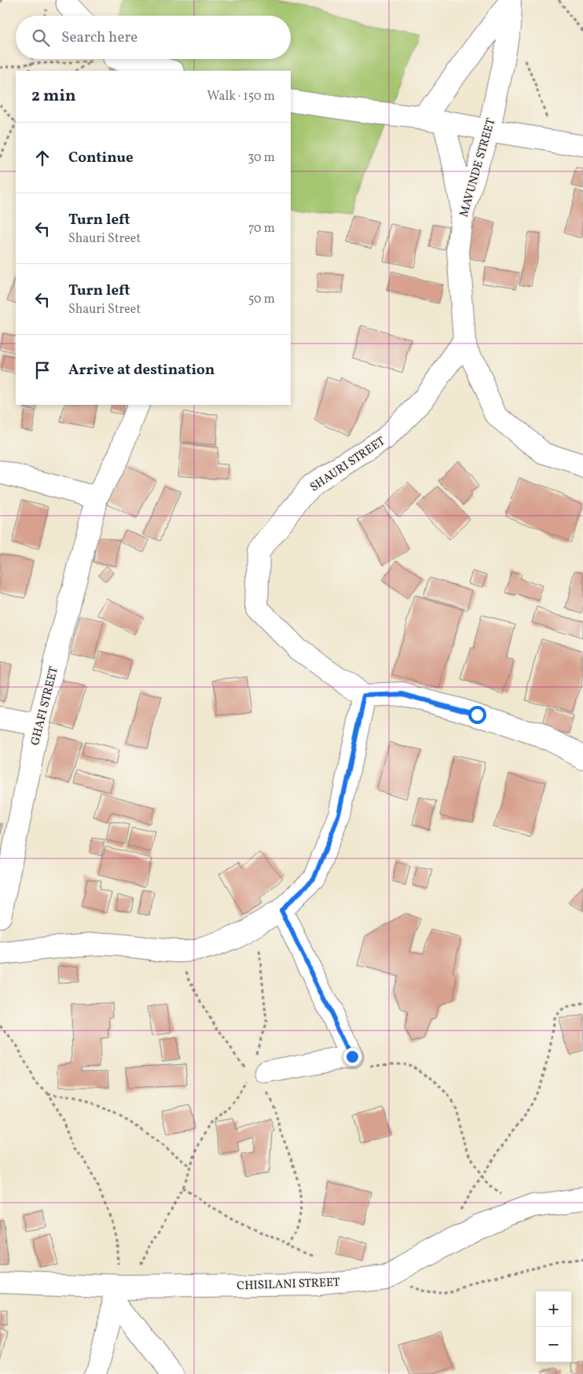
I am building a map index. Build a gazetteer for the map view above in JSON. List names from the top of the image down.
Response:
{
  "streets": {
    "street": [
      "MAVUNDE STREET",
      "SHAURI STREET",
      "GHAFI STREET",
      "CHISILANI STREET"
    ]
  },
  "crossings": [
    ["MAVUNDE STREET", "SHAURI STREET"]
  ],
  "page": {
    "search": "Search here",
    "heading": ["2 min", "Walk · 150 m"],
    "list": [
      ["Continue", "30 m"],
      ["Turn left", "Shauri Street", "70 m"],
      ["Turn left", "Shauri Street", "50 m"],
      "Arrive at destination"
    ],
    "map_buttons": ["+", "−"]
  }
}
